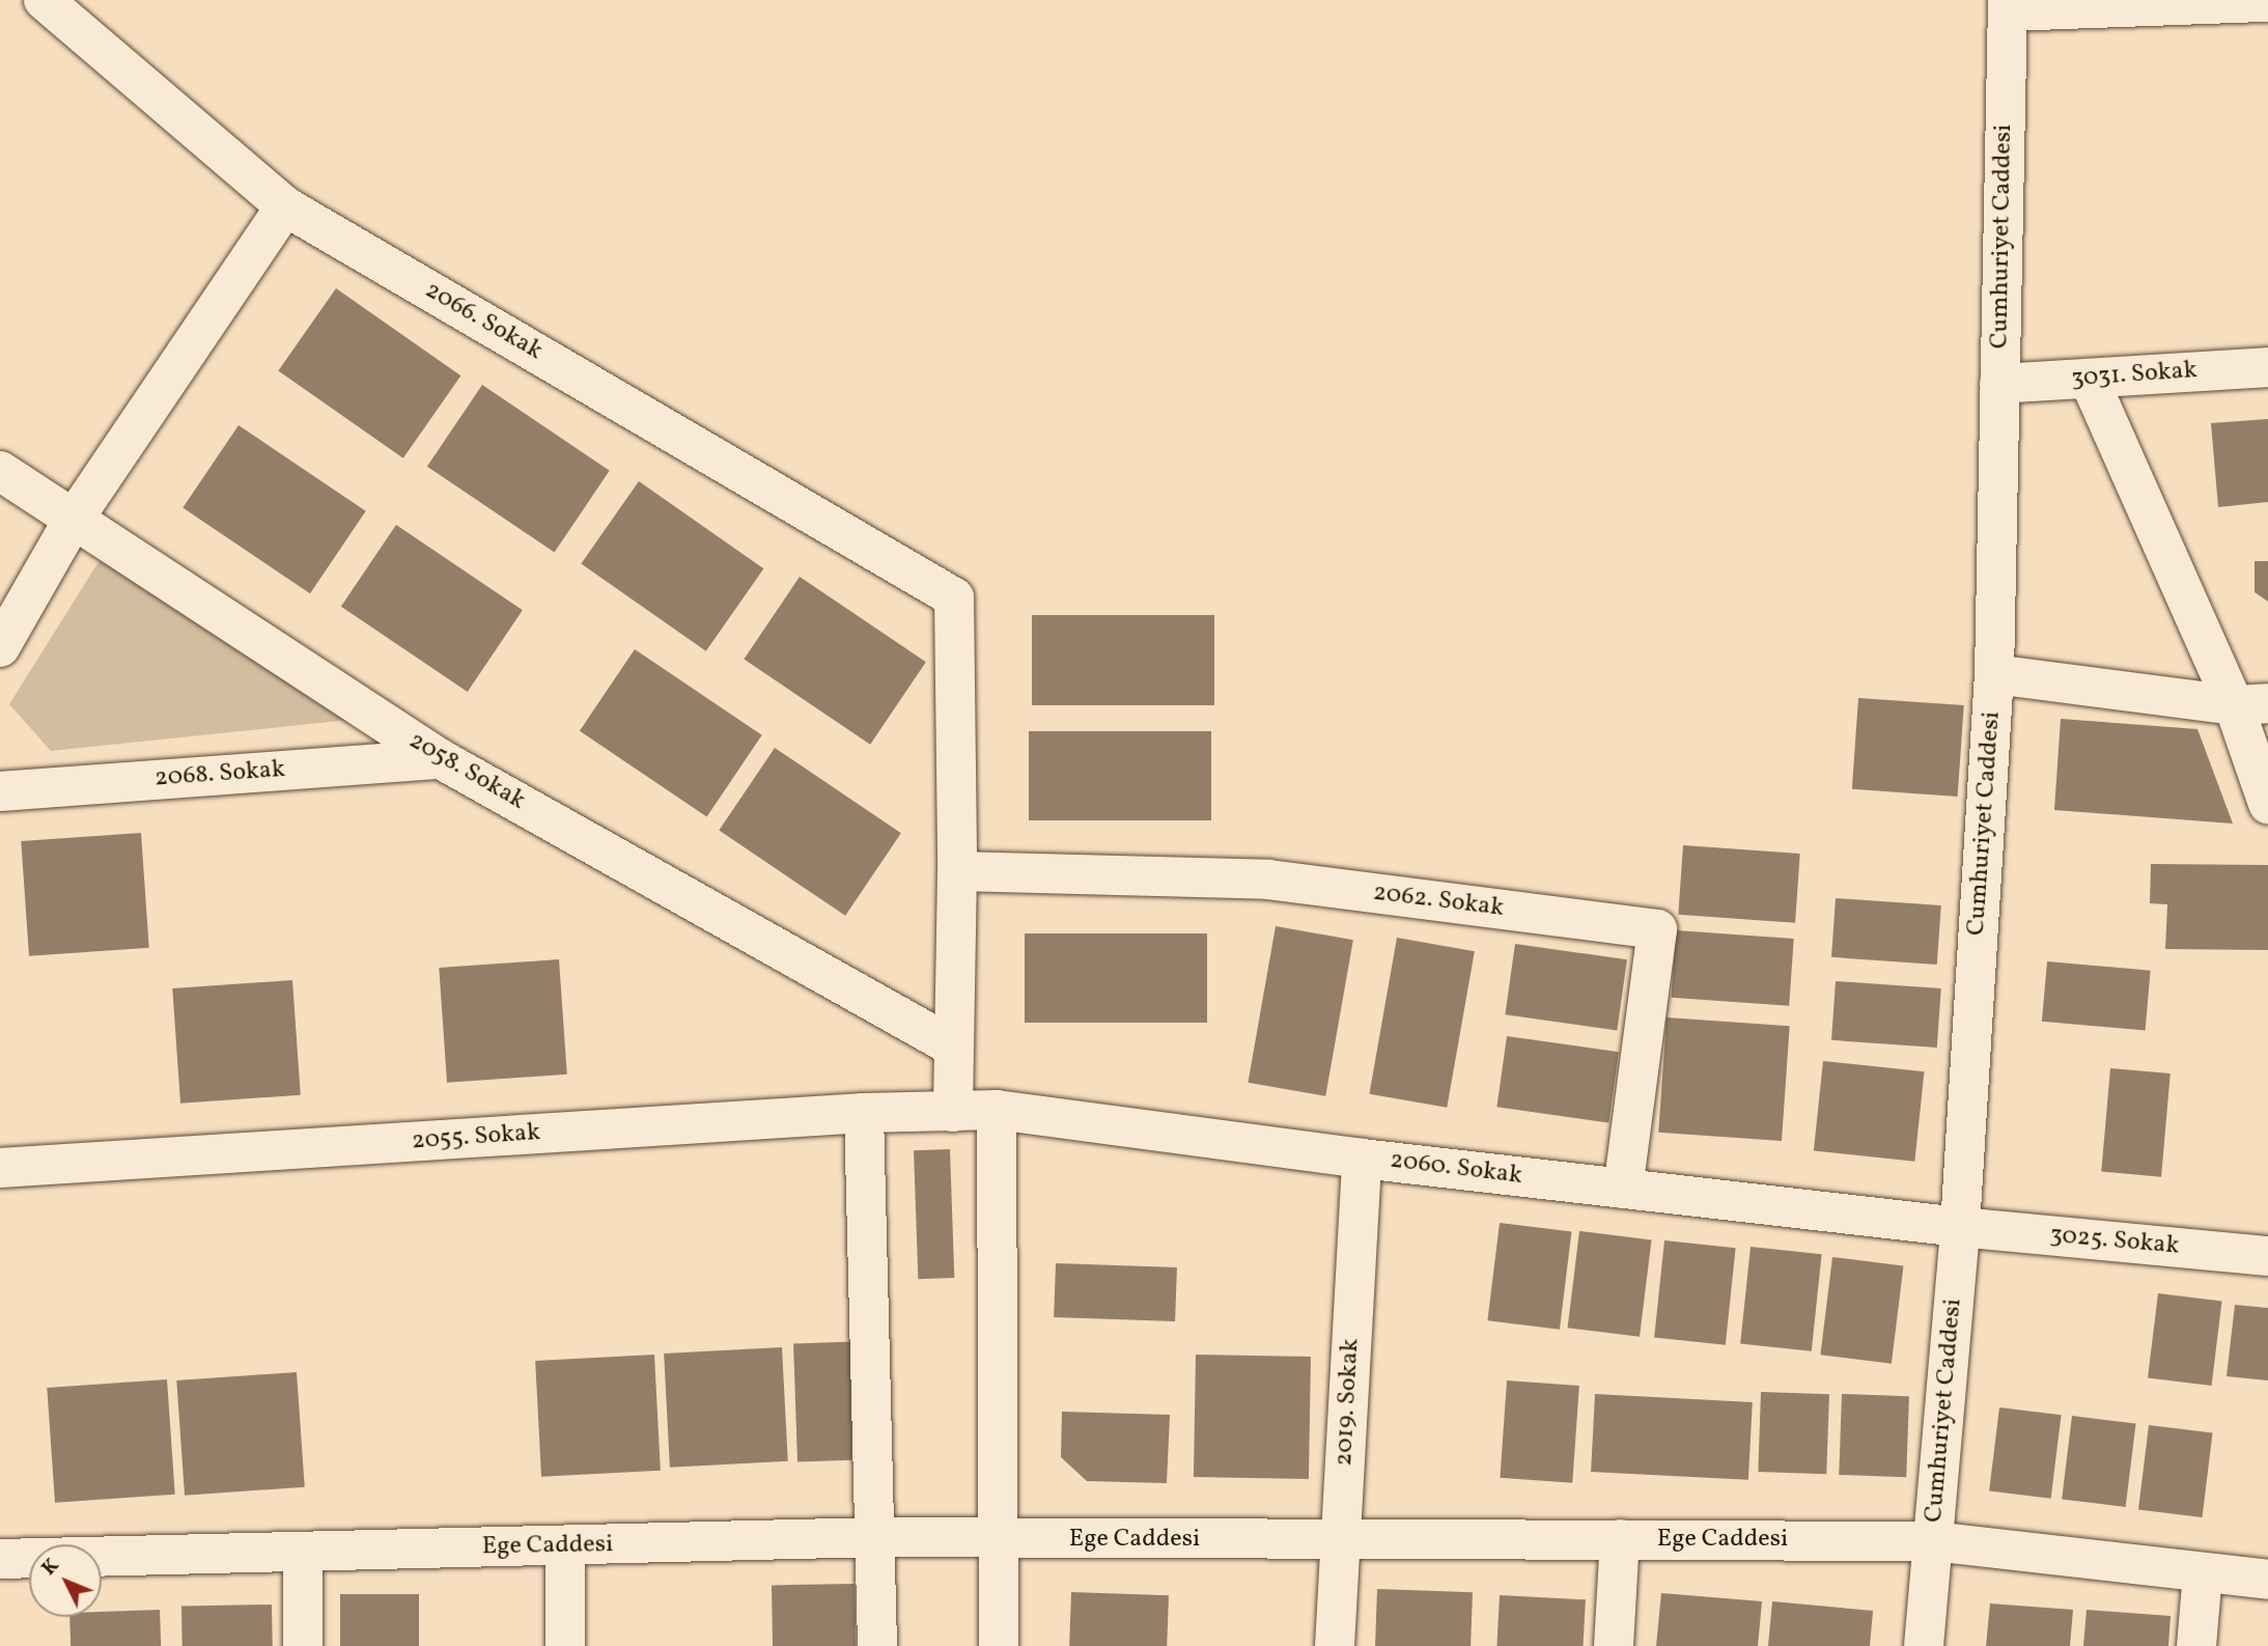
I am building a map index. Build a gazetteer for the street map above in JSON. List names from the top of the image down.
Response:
{
  "streets": {
    "street": [
      "Cumhuriyet Caddesi",
      "2066. Sokak",
      "3031. Sokak",
      "2058. Sokak",
      "2068. Sokak",
      "2062. Sokak",
      "2055. Sokak",
      "2060. Sokak",
      "3025. Sokak",
      "2019. Sokak",
      "Ege Caddesi"
    ]
  },
  "crossings": [
    ["Cumhuriyet Caddesi", "3031. Sokak"],
    ["Cumhuriyet Caddesi", "2060. Sokak"],
    ["Cumhuriyet Caddesi", "3025. Sokak"],
    ["Cumhuriyet Caddesi", "Ege Caddesi"],
    ["2066. Sokak", "2062. Sokak"],
    ["2058. Sokak", "2068. Sokak"],
    ["2062. Sokak", "2060. Sokak"],
    ["2055. Sokak", "2060. Sokak"],
    ["2060. Sokak", "3025. Sokak"],
    ["2060. Sokak", "2019. Sokak"],
    ["2019. Sokak", "Ege Caddesi"]
  ],
  "north": "top left"
}
